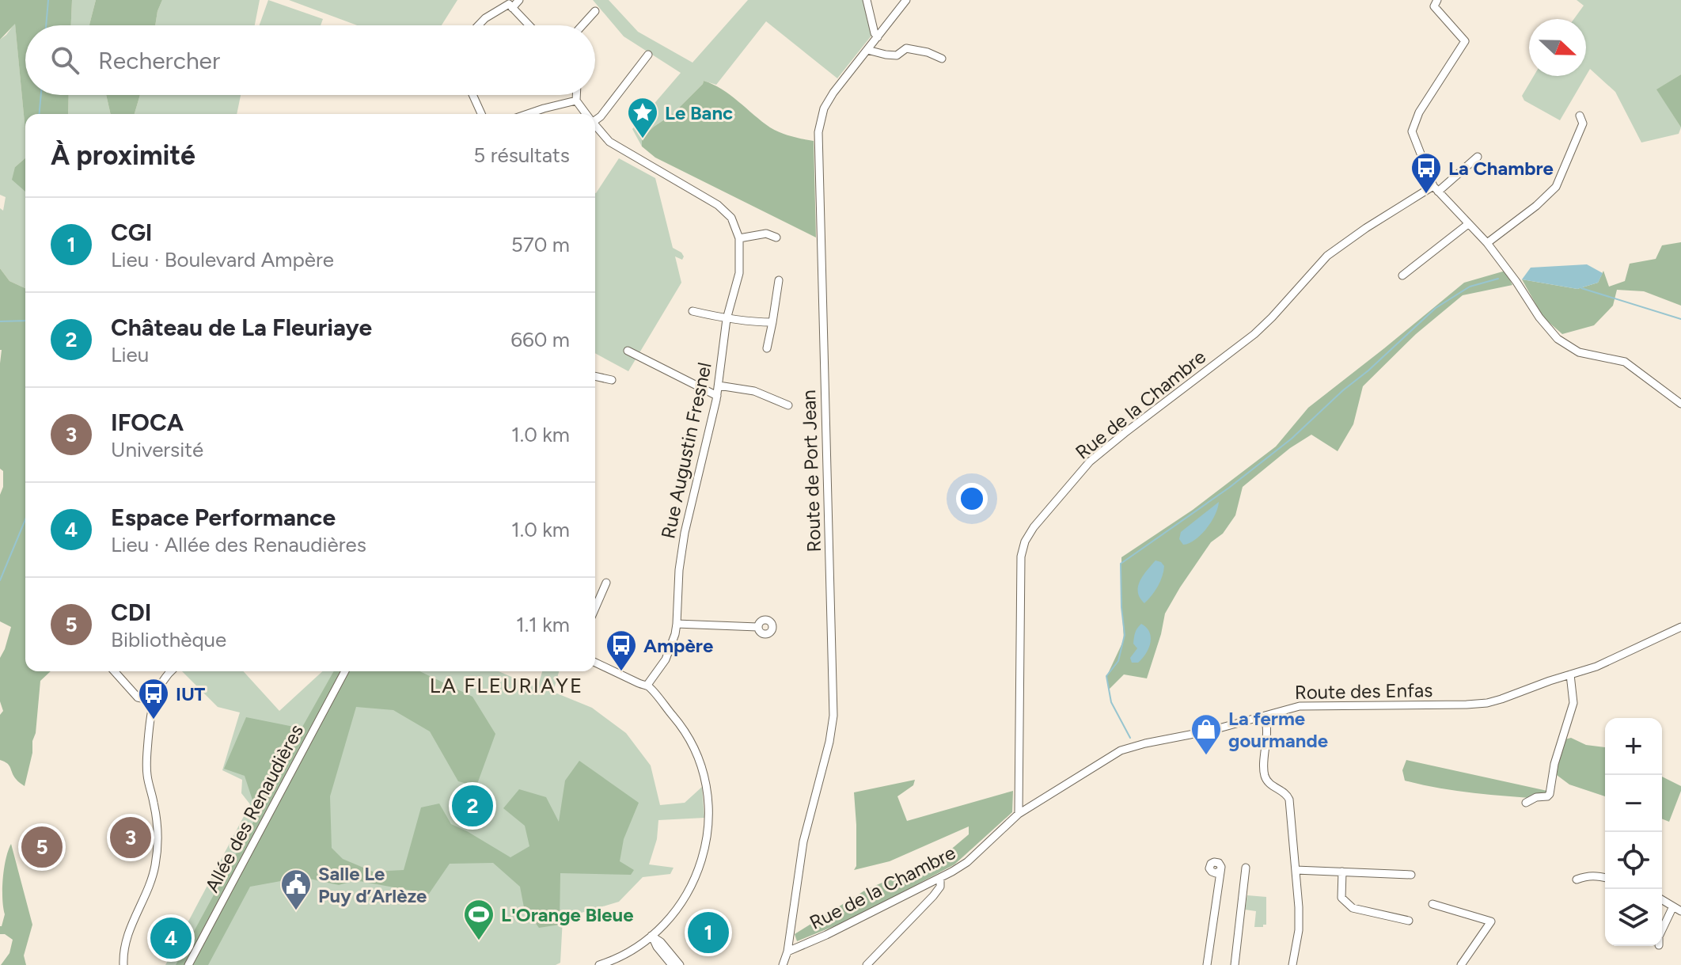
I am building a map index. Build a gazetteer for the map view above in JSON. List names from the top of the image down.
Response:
{
  "streets": {
    "street": [
      "Rue de la Chambre",
      "Rue Augustin Fresnel",
      "Route de Port Jean",
      "Route des Enfas",
      "Allée des Renaudières"
    ]
  },
  "crossings": [
    ["Rue de la Chambre", "Route de Port Jean"],
    ["Rue de la Chambre", "Route des Enfas"]
  ],
  "districts": ["LA FLEURIAYE"],
  "places": {
    "place": ["Le Banc"],
    "bus stop": ["La Chambre", "Ampère", "IUT"],
    "shop": ["La ferme gourmande"],
    "public building": ["Salle Le Puy d’Arlèze"],
    "sports": ["L'Orange Bleue"]
  },
  "north": "right",
  "page": {
    "search": "Rechercher",
    "heading": ["À proximité", "5 résultats"],
    "list": [
      {
        "mark": "1",
        "name": "CGI",
        "note": "Lieu · Boulevard Ampère",
        "value": "570 m"
      },
      {
        "mark": "2",
        "name": "Château de La Fleuriaye",
        "note": "Lieu",
        "value": "660 m"
      },
      {
        "mark": "3",
        "name": "IFOCA",
        "note": "Université",
        "value": "1.0 km"
      },
      {
        "mark": "4",
        "name": "Espace Performance",
        "note": "Lieu · Allée des Renaudières",
        "value": "1.0 km"
      },
      {
        "mark": "5",
        "name": "CDI",
        "note": "Bibliothèque",
        "value": "1.1 km"
      }
    ],
    "map_buttons": ["+", "−"],
    "pins": [
      "2",
      "3",
      "5",
      "1",
      "4"
    ]
  }
}
